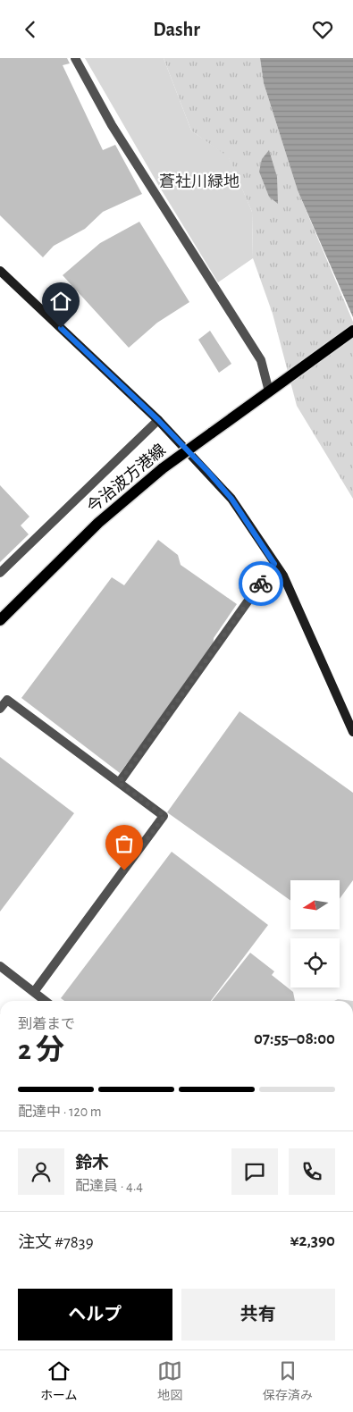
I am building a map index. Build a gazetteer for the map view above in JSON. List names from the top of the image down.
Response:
{
  "streets": {
    "main road": ["今治波方港線"]
  },
  "parks": ["蒼社川緑地"],
  "north": "left",
  "page": {
    "header": "Dashr",
    "heading": ["2 分", "到着まで", "07:55–08:00"],
    "panel": [
      "鈴木",
      "配達員 · 4.4",
      "注文 #7839",
      "¥2,390"
    ],
    "bar": "配達中 · 120 m",
    "buttons": ["ヘルプ", "共有"],
    "tabs": ["ホーム", "地図", "保存済み"]
  }
}
